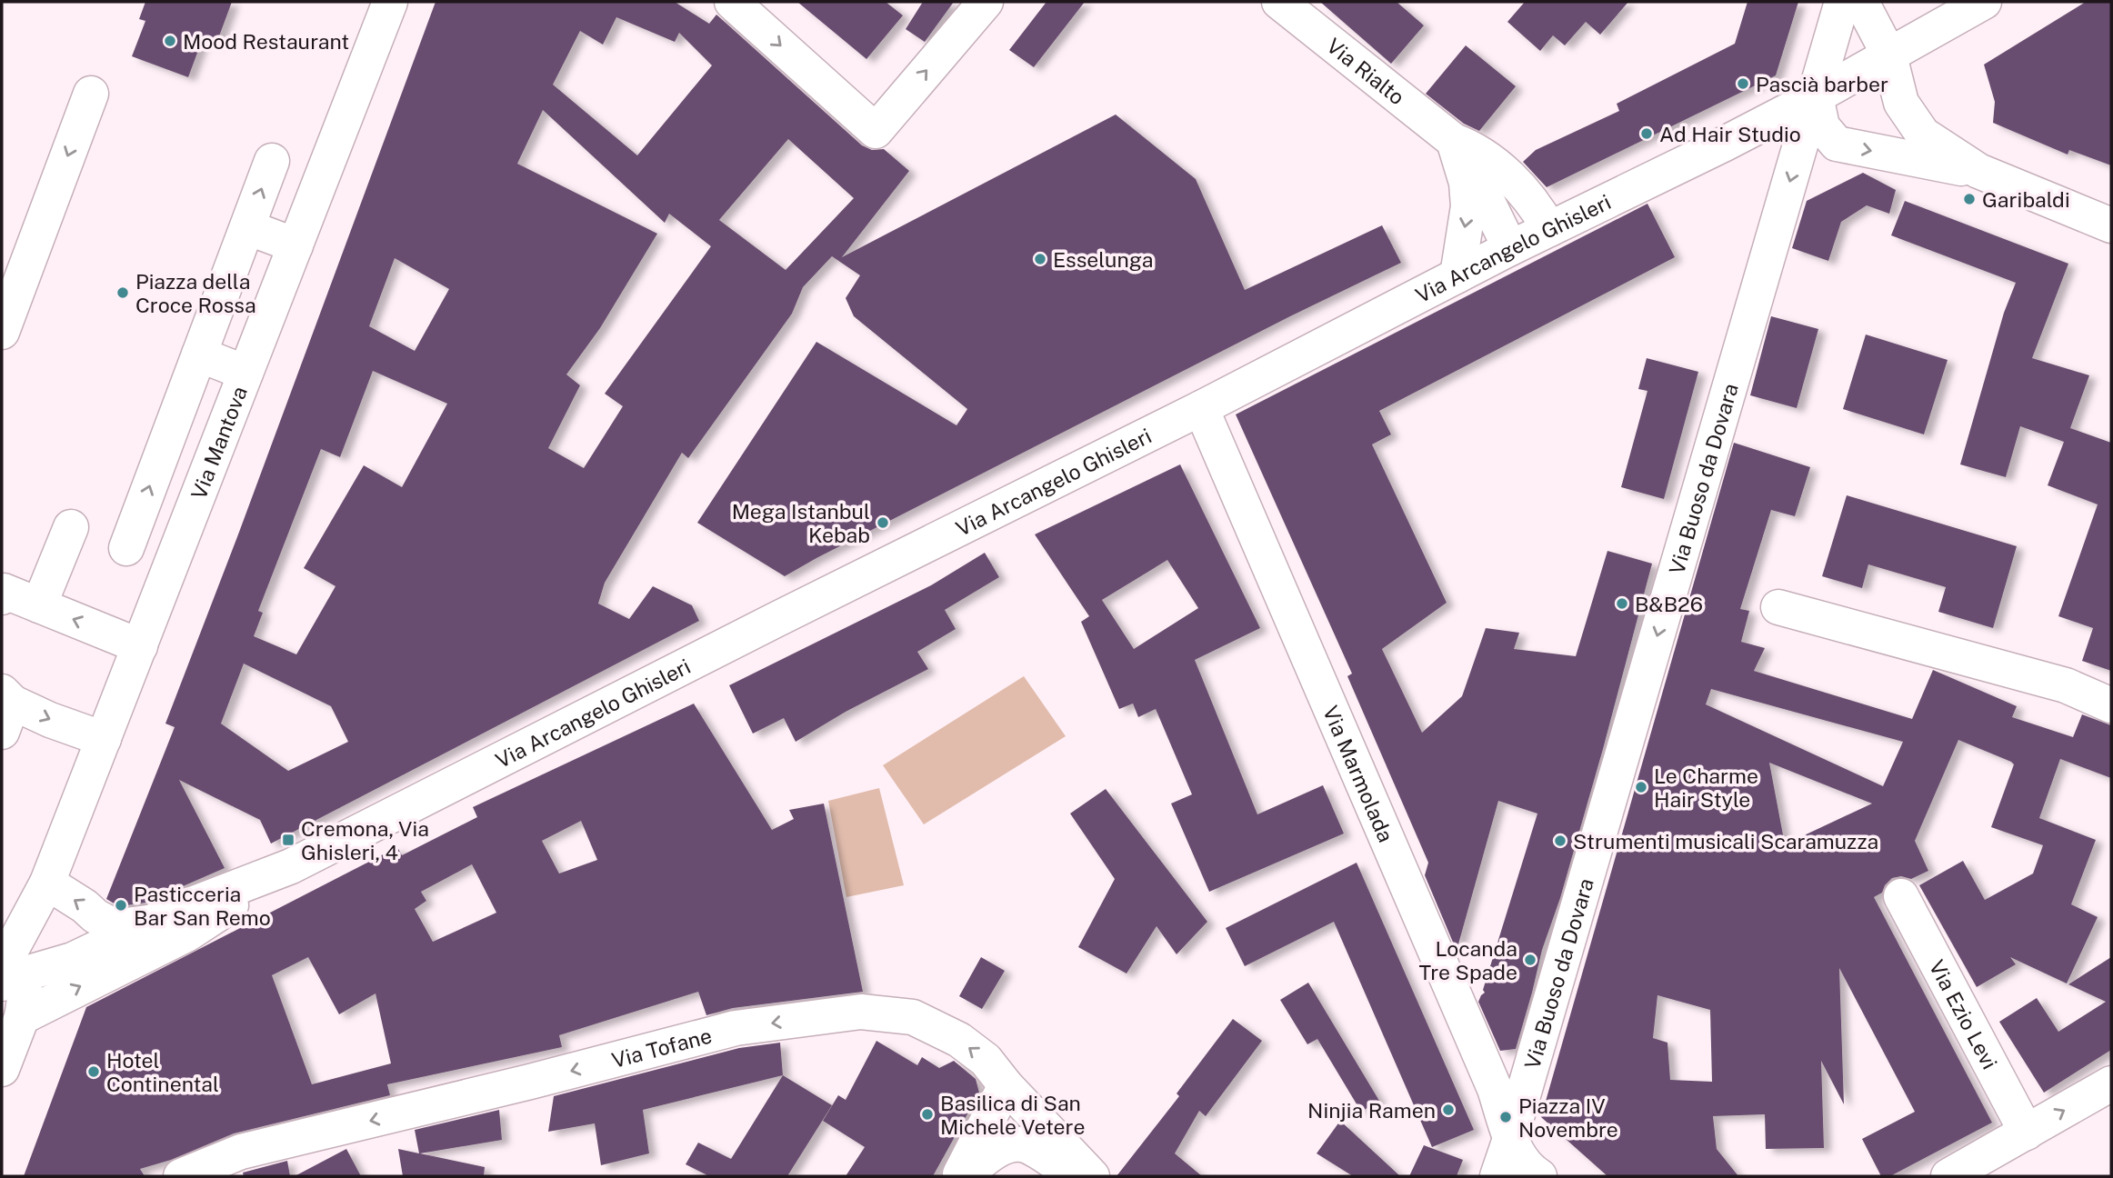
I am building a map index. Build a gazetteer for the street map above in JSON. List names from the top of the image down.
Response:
{
  "streets": {
    "street": [
      "Via Rialto",
      "Via Arcangelo Ghisleri",
      "Via Mantova",
      "Via Buoso da Dovara",
      "Via Marmolada",
      "Via Ezio Levi",
      "Via Tofane"
    ]
  },
  "crossings": [
    ["Via Rialto", "Via Arcangelo Ghisleri"],
    ["Via Arcangelo Ghisleri", "Via Mantova"],
    ["Via Arcangelo Ghisleri", "Via Buoso da Dovara"],
    ["Via Arcangelo Ghisleri", "Via Marmolada"],
    ["Via Buoso da Dovara", "Via Marmolada"]
  ],
  "one_way": ["Via Buoso da Dovara", "Via Tofane"],
  "places": {
    "other": [
      "Mood Restaurant",
      "Pascià barber",
      "Ad Hair Studio",
      "Garibaldi",
      "Esselunga",
      "Piazza della Croce Rossa",
      "Mega Istanbul Kebab",
      "B&B26",
      "Le Charme Hair Style",
      "Strumenti musicali Scaramuzza",
      "Pasticceria Bar San Remo",
      "Locanda Tre Spade",
      "Hotel Continental",
      "Ninjia Ramen",
      "Basilica di San Michele Vetere",
      "Piazza IV Novembre"
    ],
    "transit": ["Cremona, Via Ghisleri, 4"]
  }
}
